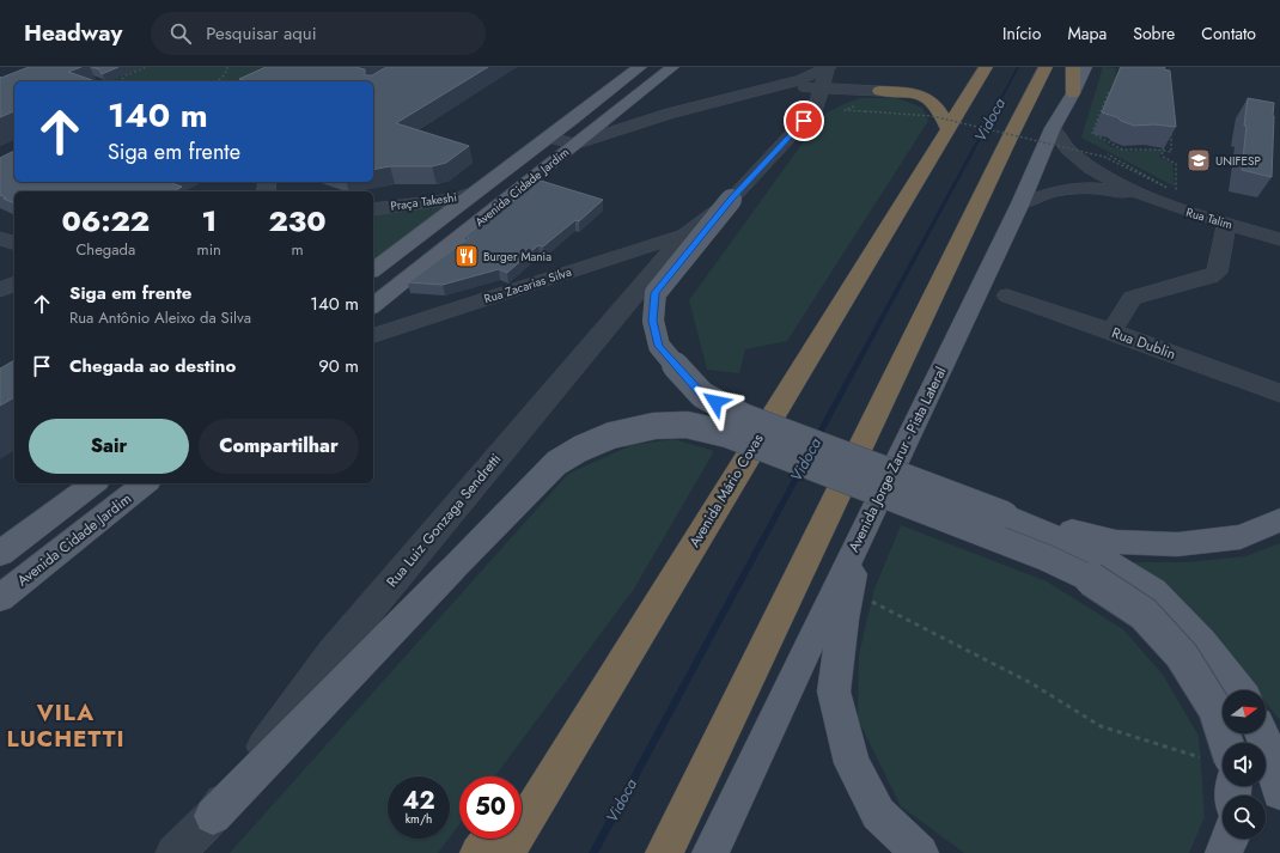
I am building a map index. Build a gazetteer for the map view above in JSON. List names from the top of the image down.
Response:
{
  "streets": {
    "highway": ["Avenida Mário Covas"],
    "main road": ["Avenida Cidade Jardim", "Avenida Jorge Zarur - Pista Lateral"],
    "street": [
      "Praça Takeshi",
      "Rua Talim",
      "Rua Zacarias Silva",
      "Rua Dublin",
      "Rua Luiz Gonzaga Sendretti"
    ]
  },
  "crossings": [
    ["Avenida Cidade Jardim", "Praça Takeshi"],
    ["Rua Talim", "Avenida Jorge Zarur - Pista Lateral"],
    ["Rua Zacarias Silva", "Rua Luiz Gonzaga Sendretti"]
  ],
  "districts": ["VILA LUCHETTI"],
  "water": ["Vidoca"],
  "places": {
    "school or university": ["UNIFESP"],
    "restaurant": ["Burger Mania"]
  },
  "north": "right",
  "page": {
    "header": "Headway",
    "search": "Pesquisar aqui",
    "nav": [
      "Início",
      "Mapa",
      "Sobre",
      "Contato"
    ],
    "turn": ["140 m", "Siga em frente"],
    "eta": [
      "06:22",
      "Chegada",
      "1",
      "min",
      "230",
      "m"
    ],
    "list": [
      {
        "name": "Siga em frente",
        "note": "Rua Antônio Aleixo da Silva",
        "value": "140 m"
      },
      {
        "name": "Chegada ao destino",
        "value": "90 m"
      }
    ],
    "buttons": ["Sair", "Compartilhar"],
    "speed": "42 km/h",
    "limit": "50"
  }
}
